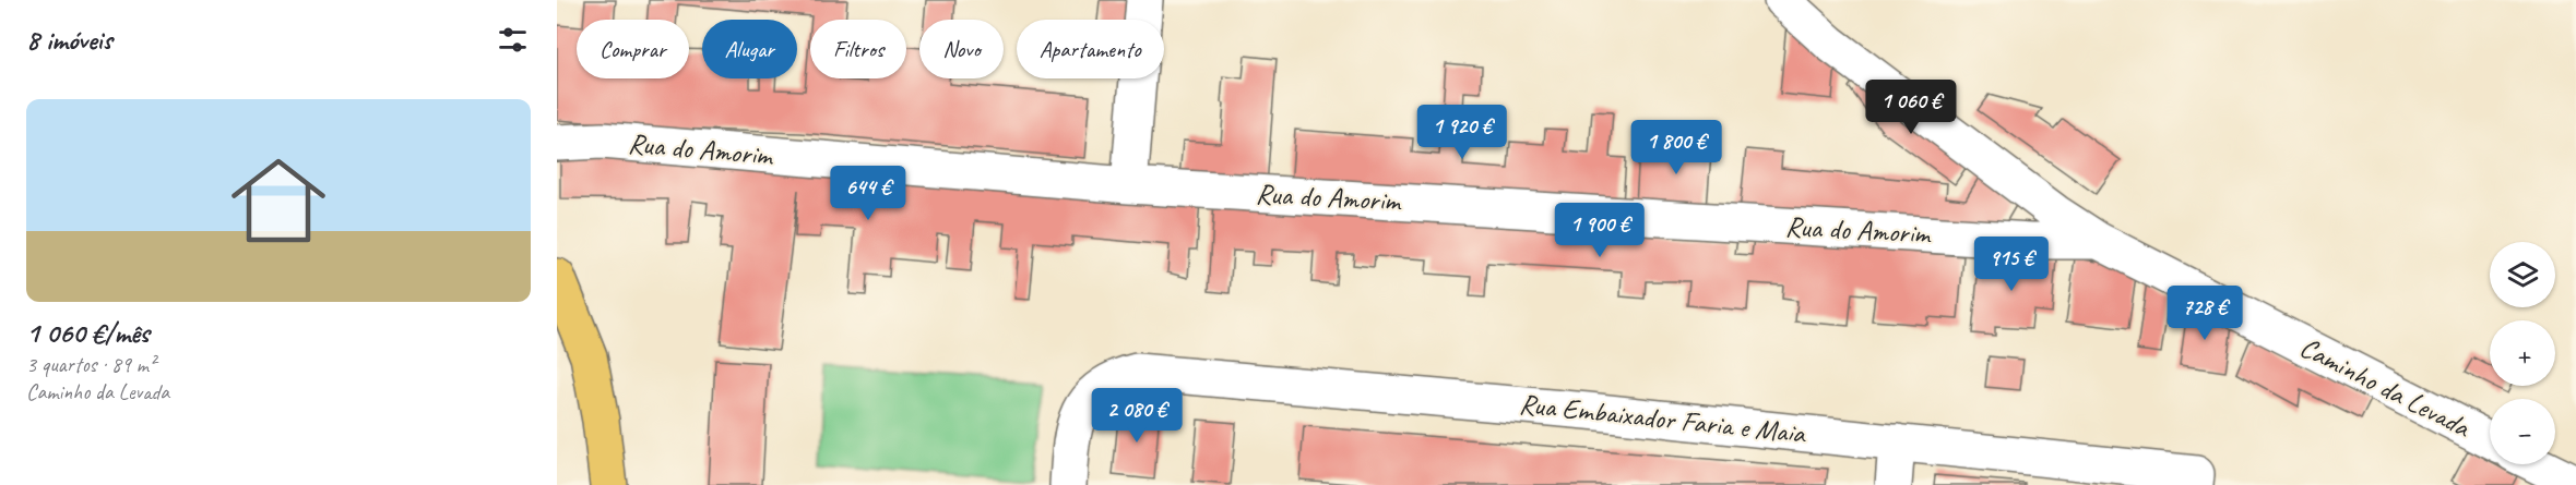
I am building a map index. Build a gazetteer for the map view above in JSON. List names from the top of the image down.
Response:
{
  "streets": {
    "street": ["Rua do Amorim", "Caminho da Levada", "Rua Embaixador Faria e Maia"]
  },
  "crossings": [
    ["Rua do Amorim", "Caminho da Levada"]
  ],
  "page": {
    "heading": "8 imóveis",
    "chip": [
      "Comprar",
      "Alugar",
      "Filtros",
      "Novo",
      "Apartamento"
    ],
    "list": [
      {
        "name": "1 060 €/mês",
        "note": "3 quartos · 89 m² · Caminho da Levada"
      }
    ],
    "price": [
      "1 060 €",
      "1 920 €",
      "1 800 €",
      "644 €",
      "1 900 €",
      "915 €",
      "728 €",
      "2 080 €"
    ],
    "map_buttons": ["+", "−"]
  }
}
